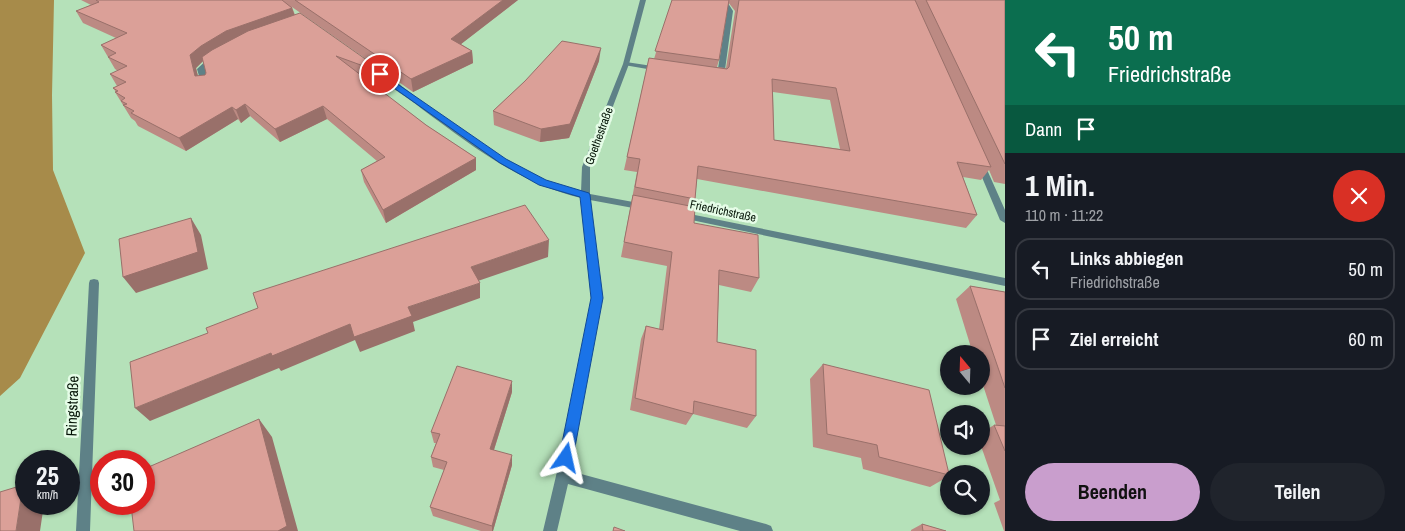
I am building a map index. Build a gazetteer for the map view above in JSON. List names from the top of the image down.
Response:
{
  "streets": {
    "street": ["Goethestraße", "Friedrichstraße", "Ringstraße"]
  },
  "north": "top",
  "page": {
    "turn": ["50 m", "Friedrichstraße"],
    "then": "Dann",
    "heading": ["1 Min.", "110 m · 11:22"],
    "list": [
      {
        "name": "Links abbiegen",
        "note": "Friedrichstraße",
        "value": "50 m"
      },
      {
        "name": "Ziel erreicht",
        "value": "60 m"
      }
    ],
    "speed": "25 km/h",
    "limit": "30",
    "buttons": ["Beenden", "Teilen"]
  }
}
